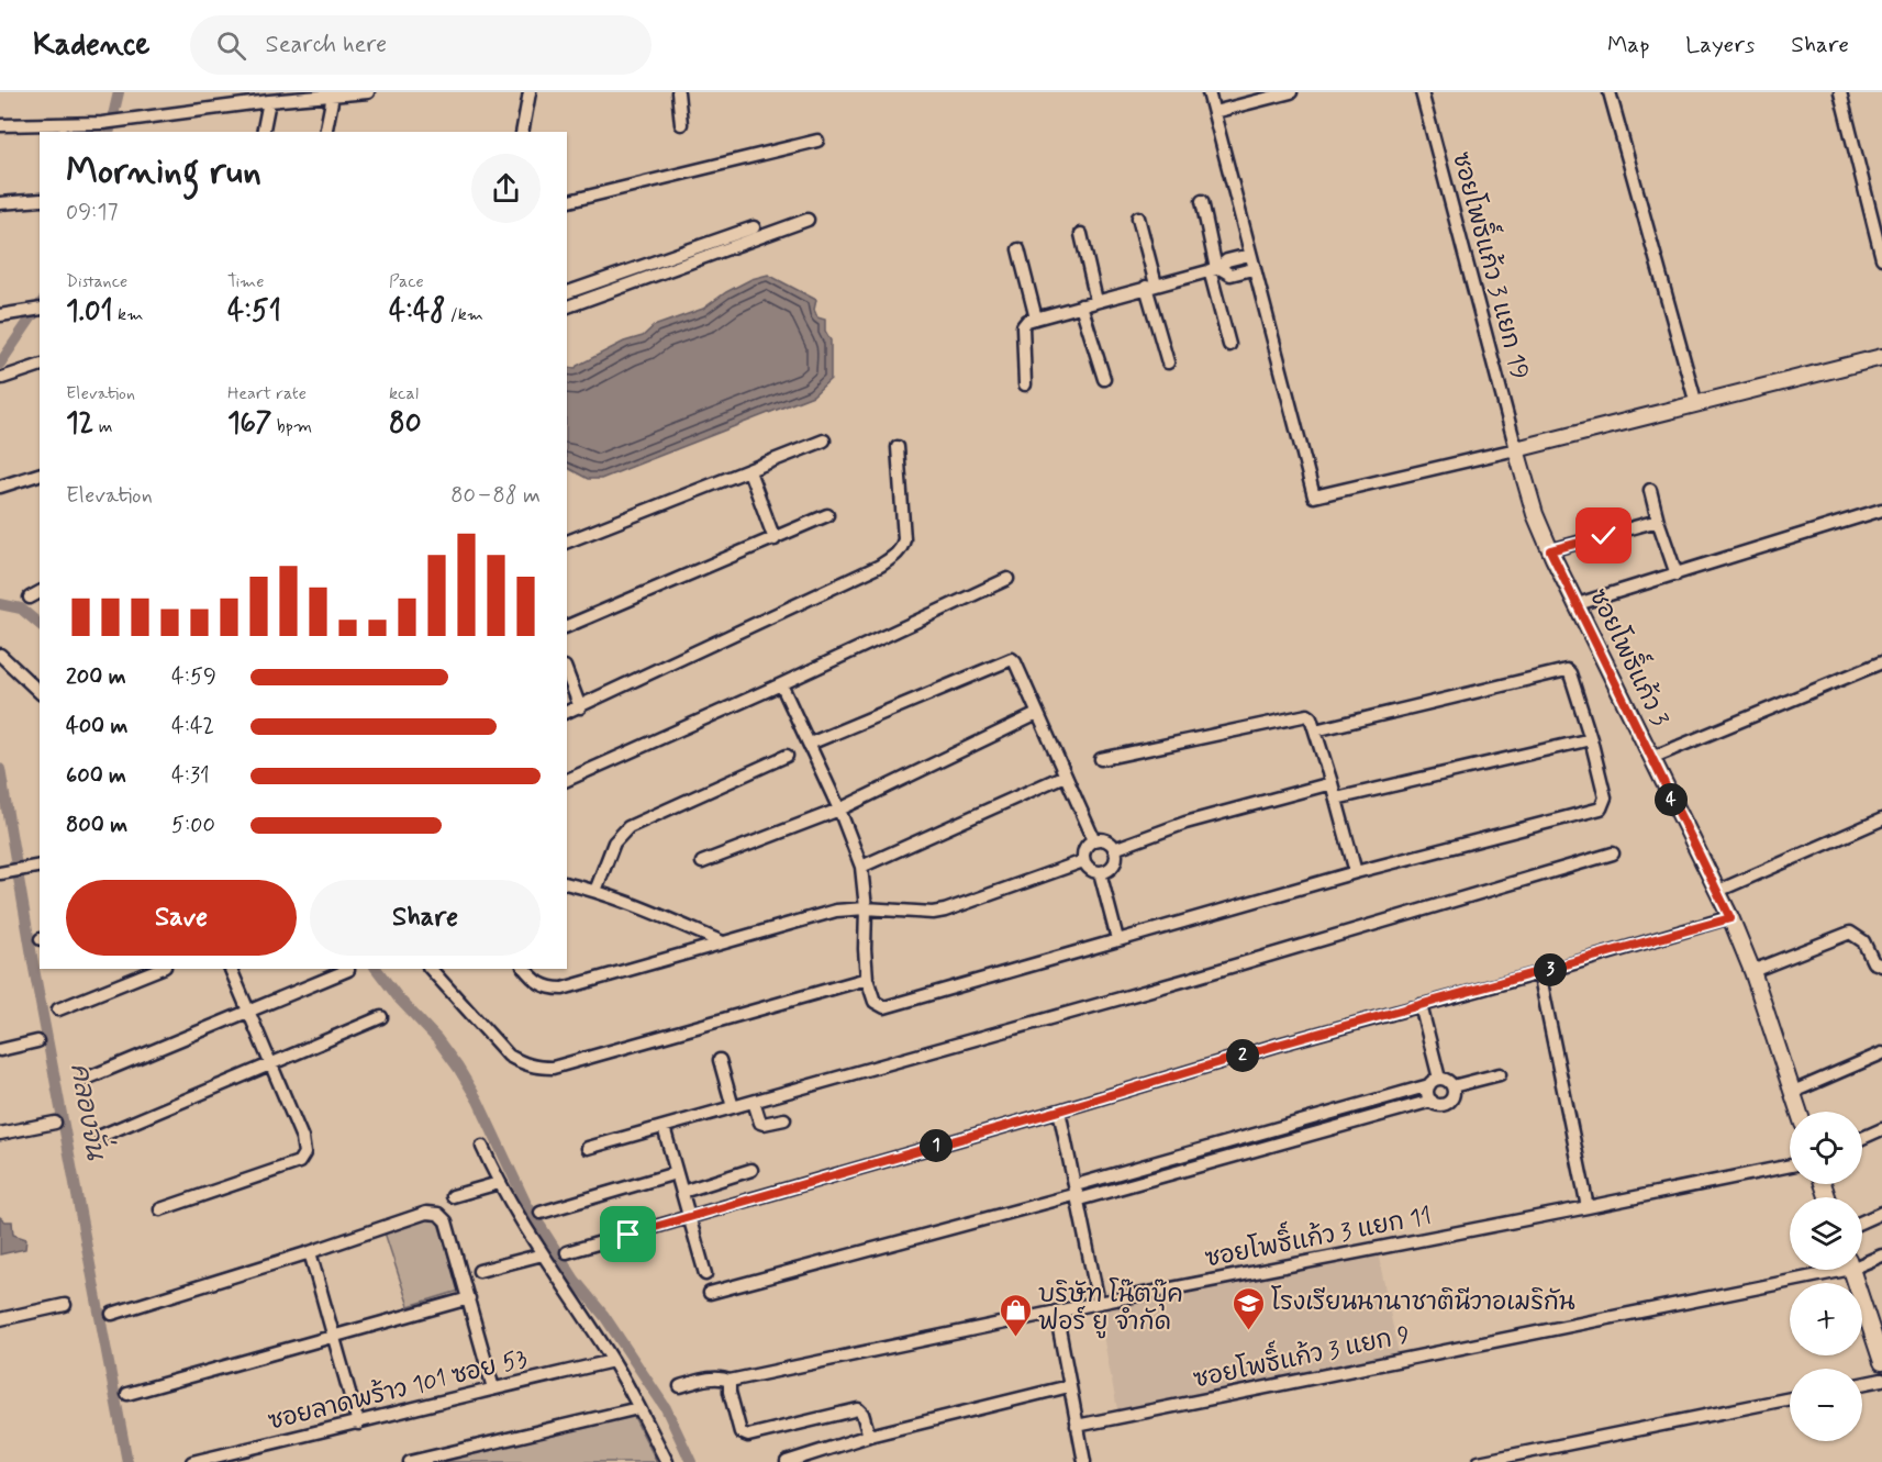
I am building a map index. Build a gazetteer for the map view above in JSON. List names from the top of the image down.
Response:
{
  "streets": {
    "street": [
      "ซอยโพธิ์แก้ว 3 แยก 19",
      "ซอยโพธิ์แก้ว 3",
      "ซอยโพธิ์แก้ว 3 แยก 11",
      "ซอยโพธิ์แก้ว 3 แยก 9",
      "ซอยลาดพร้าว 101 ซอย 53"
    ]
  },
  "crossings": [
    ["ซอยโพธิ์แก้ว 3 แยก 19", "ซอยโพธิ์แก้ว 3"]
  ],
  "water": ["คลองจั่น"],
  "places": {
    "school or university": ["โรงเรียนนานาชาตินีวาอเมริกัน"],
    "shop": ["บริษัท โน๊ตบุ๊ค ฟอร์ ยู จำกัด"]
  },
  "page": {
    "header": "Kadence",
    "search": "Search here",
    "nav": ["Map", "Layers", "Share"],
    "heading": ["Morning run", "09:17"],
    "stats": [
      ["Distance", "1.01 km"],
      ["Time", "4:51"],
      ["Pace", "4:48 /km"],
      ["Elevation", "12 m"],
      ["Heart rate", "167 bpm"],
      ["kcal", "80"]
    ],
    "chart": ["Elevation", "80–88 m"],
    "list": [
      {
        "name": "200 m",
        "note": "4:59"
      },
      {
        "name": "400 m",
        "note": "4:42"
      },
      {
        "name": "600 m",
        "note": "4:31"
      },
      {
        "name": "800 m",
        "note": "5:00"
      }
    ],
    "pins": [
      "4",
      "3",
      "2",
      "1"
    ],
    "buttons": ["Save", "Share"],
    "map_buttons": ["+", "−"]
  }
}
